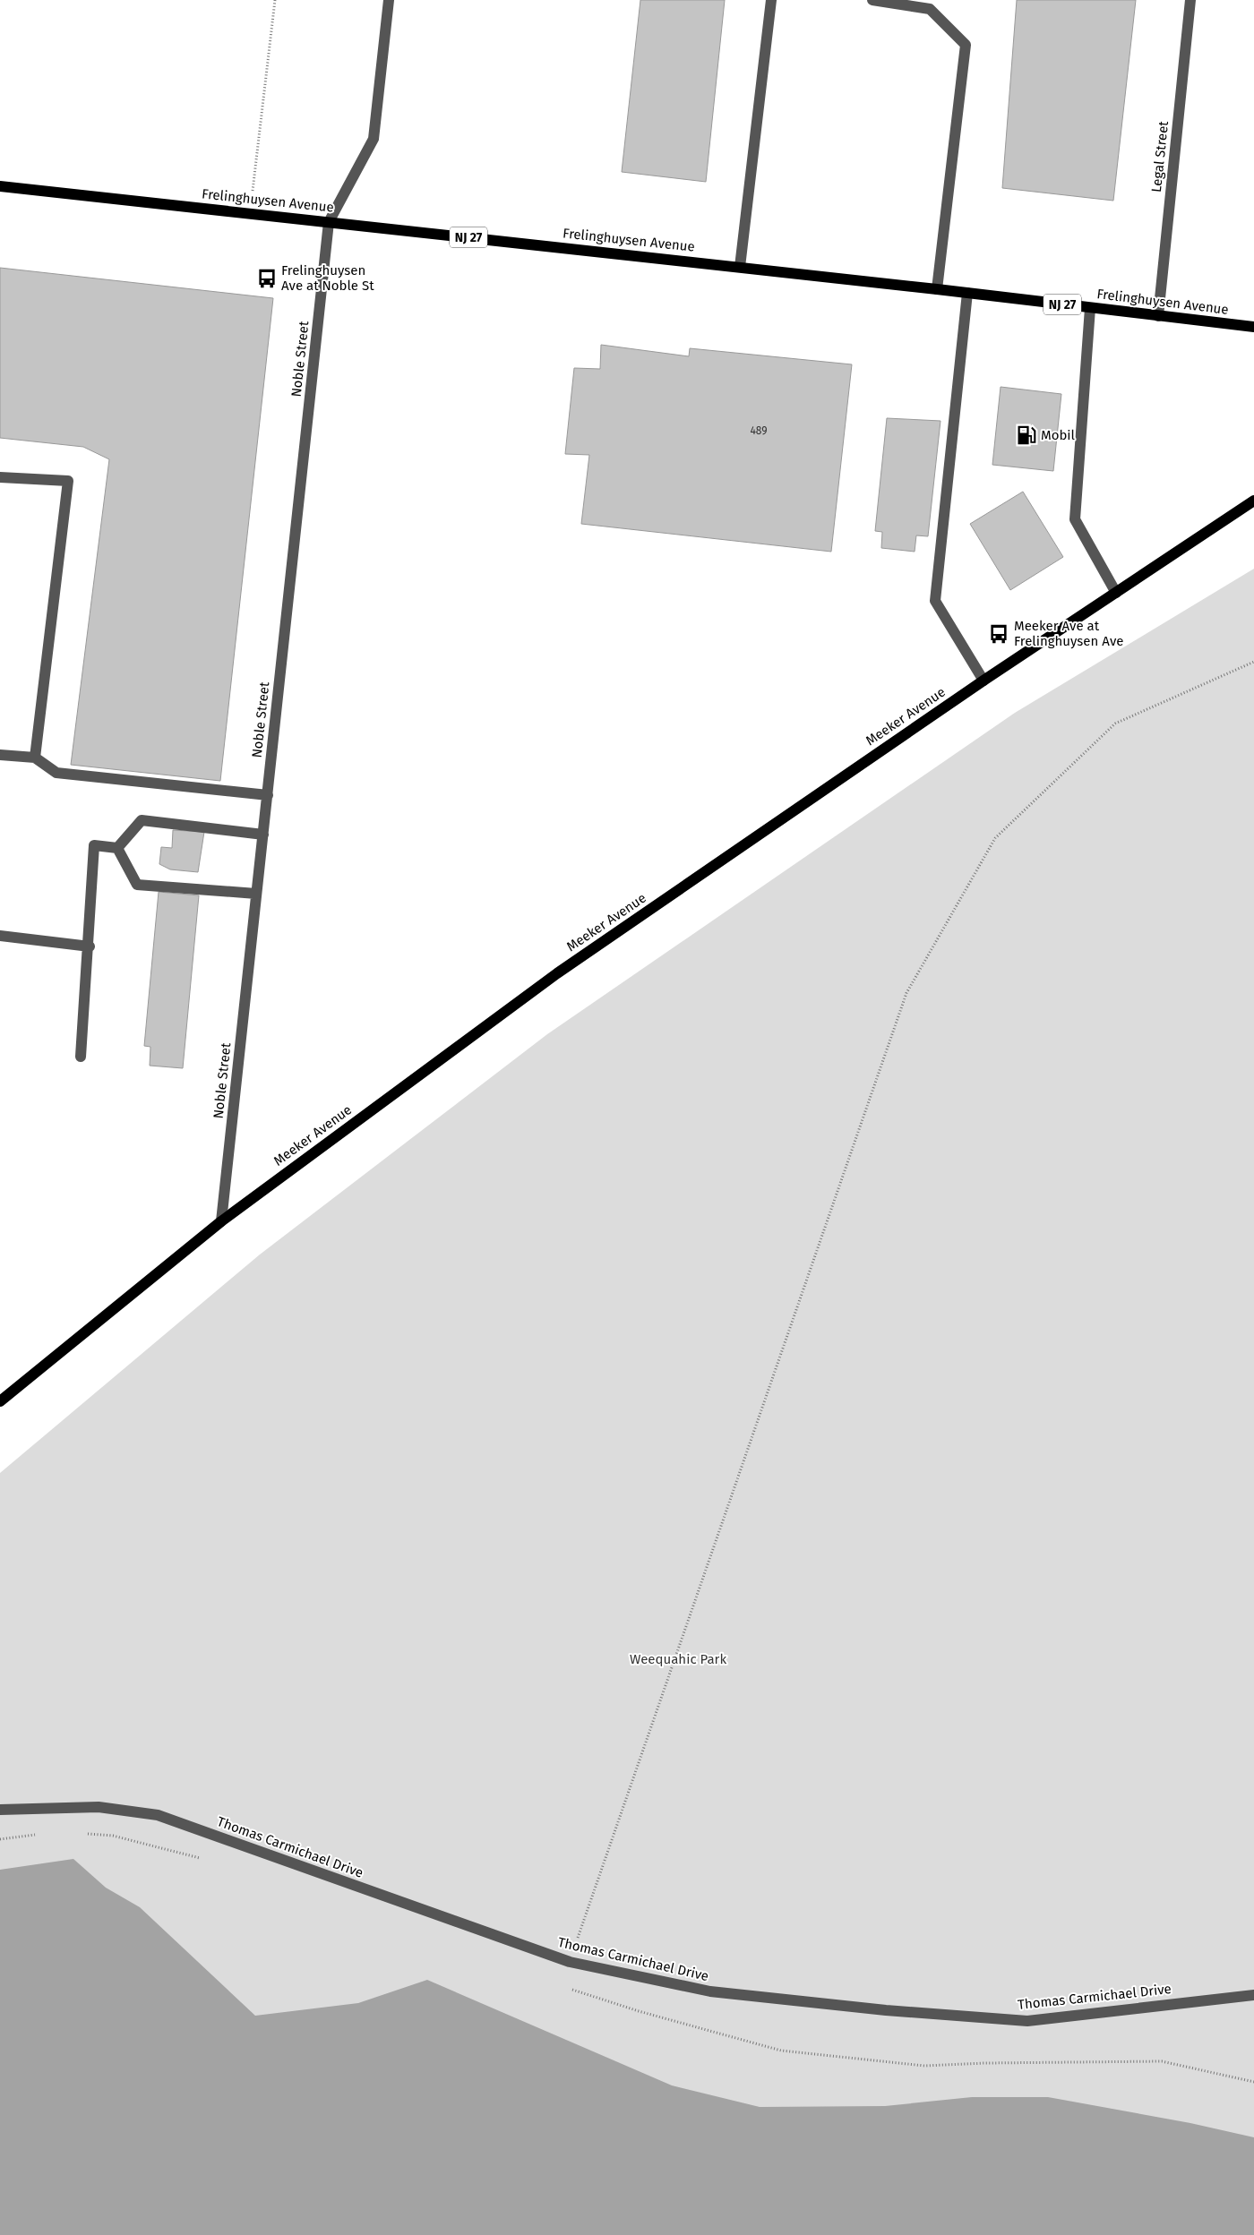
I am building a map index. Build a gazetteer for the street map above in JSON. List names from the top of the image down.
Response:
{
  "streets": {
    "main road": ["Frelinghuysen Avenue", "NJ 27", "Meeker Avenue"],
    "street": ["Legal Street", "Noble Street", "Thomas Carmichael Drive"]
  },
  "crossings": [
    ["Legal Street", "Frelinghuysen Avenue"],
    ["Frelinghuysen Avenue", "Noble Street"],
    ["Noble Street", "Meeker Avenue"]
  ],
  "parks": ["Weequahic Park"],
  "places": {
    "bus stop": ["Frelinghuysen Ave at Noble St", "Meeker Ave at Frelinghuysen Ave"],
    "fuel station": ["Mobil"]
  },
  "house_numbers": ["489"]
}
